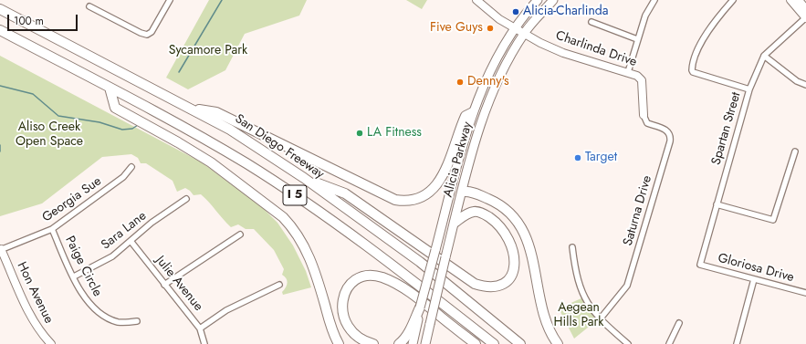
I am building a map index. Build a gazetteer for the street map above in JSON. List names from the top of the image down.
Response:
{
  "streets": {
    "highway": ["San Diego Freeway", "I 5"],
    "main road": ["Alicia Parkway"],
    "street": [
      "Charlinda Drive",
      "Spartan Street",
      "Georgia Sue",
      "Saturna Drive",
      "Sara Lane",
      "Paige Circle",
      "Gloriosa Drive",
      "Julie Avenue",
      "Hon Avenue"
    ]
  },
  "crossings": [
    ["Charlinda Drive", "Alicia Parkway"],
    ["Charlinda Drive", "Saturna Drive"],
    ["Spartan Street", "Gloriosa Drive"],
    ["Georgia Sue", "Paige Circle"],
    ["Georgia Sue", "Hon Avenue"],
    ["Sara Lane", "Paige Circle"],
    ["Sara Lane", "Julie Avenue"]
  ],
  "parks": ["Sycamore Park", "Aliso Creek Open Space", "Aegean Hills Park"],
  "places": [
    "Alicia-Charlinda",
    "Five Guys",
    "Denny's",
    "LA Fitness",
    "Target"
  ],
  "scale_bar": "100 m"
}
